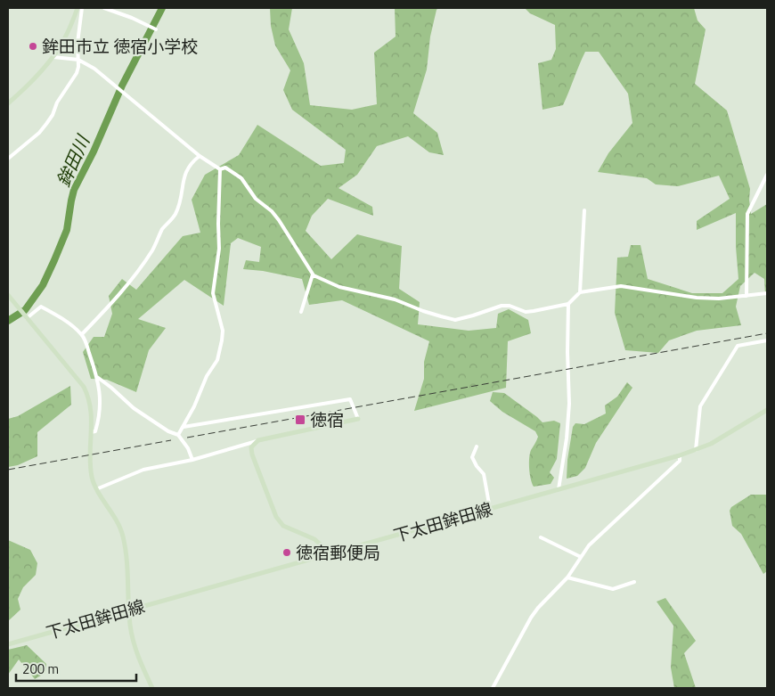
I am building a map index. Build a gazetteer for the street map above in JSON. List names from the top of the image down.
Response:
{
  "streets": {
    "street": ["下太田鉾田線"]
  },
  "water": ["鉾田川"],
  "places": {
    "other": ["鉾田市立 徳宿小学校", "徳宿郵便局"],
    "transit": ["徳宿"]
  },
  "scale_bar": "200 m"
}
